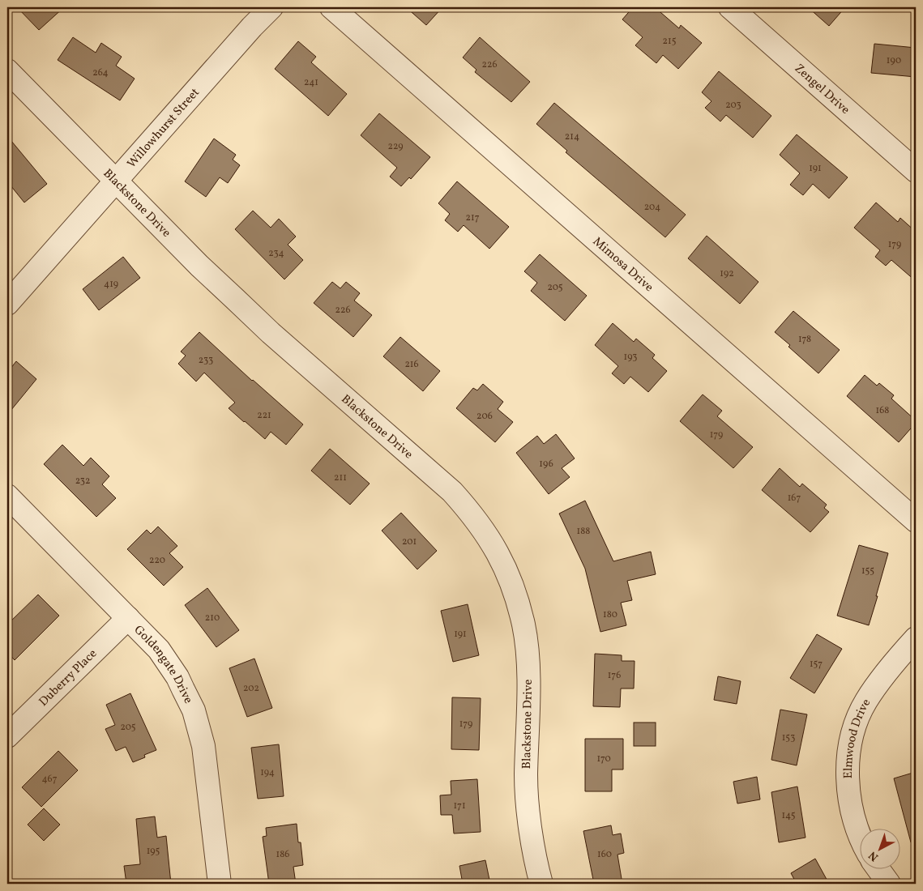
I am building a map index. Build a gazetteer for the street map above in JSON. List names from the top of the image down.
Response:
{
  "streets": {
    "street": [
      "Zengel Drive",
      "Willowhurst Street",
      "Blackstone Drive",
      "Mimosa Drive",
      "Goldengate Drive",
      "Duberry Place",
      "Elmwood Drive"
    ]
  },
  "crossings": [
    ["Willowhurst Street", "Blackstone Drive"],
    ["Goldengate Drive", "Duberry Place"]
  ],
  "house_numbers": [
    "215",
    "190",
    "226",
    "264",
    "241",
    "203",
    "214",
    "229",
    "191",
    "204",
    "217",
    "179",
    "234",
    "192",
    "419",
    "205",
    "226",
    "178",
    "193",
    "233",
    "216",
    "168",
    "221",
    "206",
    "179",
    "196",
    "211",
    "232",
    "167",
    "188",
    "201",
    "220",
    "155",
    "180",
    "210",
    "191",
    "157",
    "176",
    "202",
    "179",
    "205",
    "153",
    "170",
    "194",
    "467",
    "171",
    "145",
    "195",
    "186",
    "160"
  ],
  "north": "bottom left"
}
